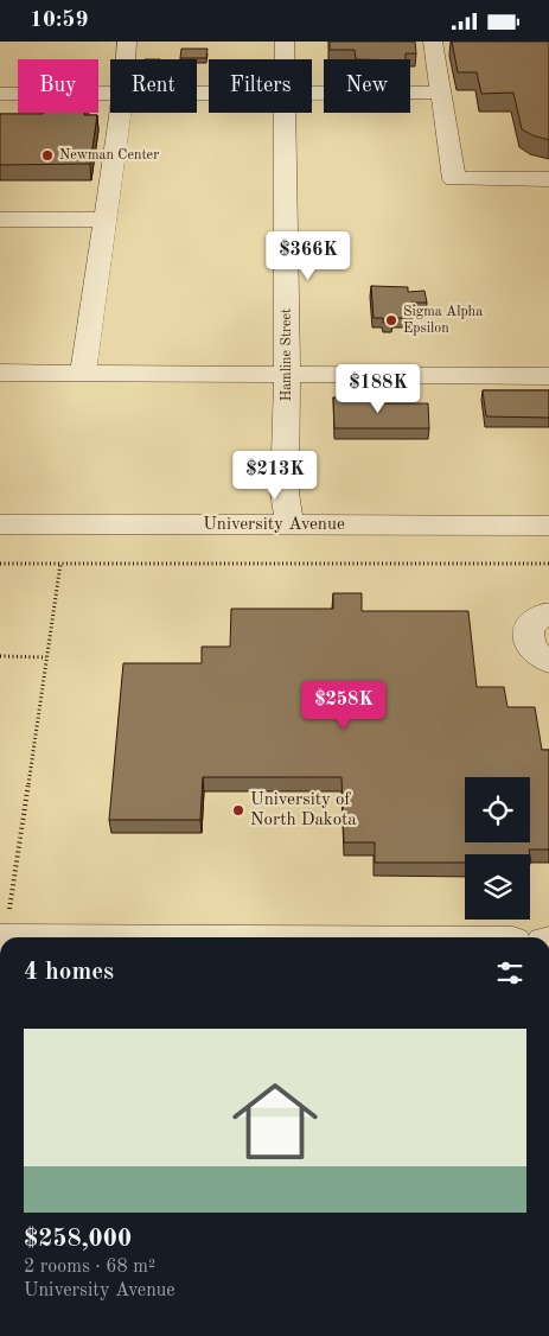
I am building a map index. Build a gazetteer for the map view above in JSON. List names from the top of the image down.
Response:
{
  "streets": {
    "street": ["Hamline Street", "University Avenue"]
  },
  "crossings": [
    ["Hamline Street", "University Avenue"]
  ],
  "places": ["Newman Center", "Sigma Alpha Epsilon", "University of North Dakota"],
  "page": {
    "status": "10:59",
    "chip": [
      "Buy",
      "Rent",
      "Filters",
      "New"
    ],
    "price": [
      "$366K",
      "$188K",
      "$213K",
      "$258K"
    ],
    "heading": "4 homes",
    "list": [
      {
        "name": "$258,000",
        "note": "2 rooms · 68 m² · University Avenue"
      }
    ]
  }
}
